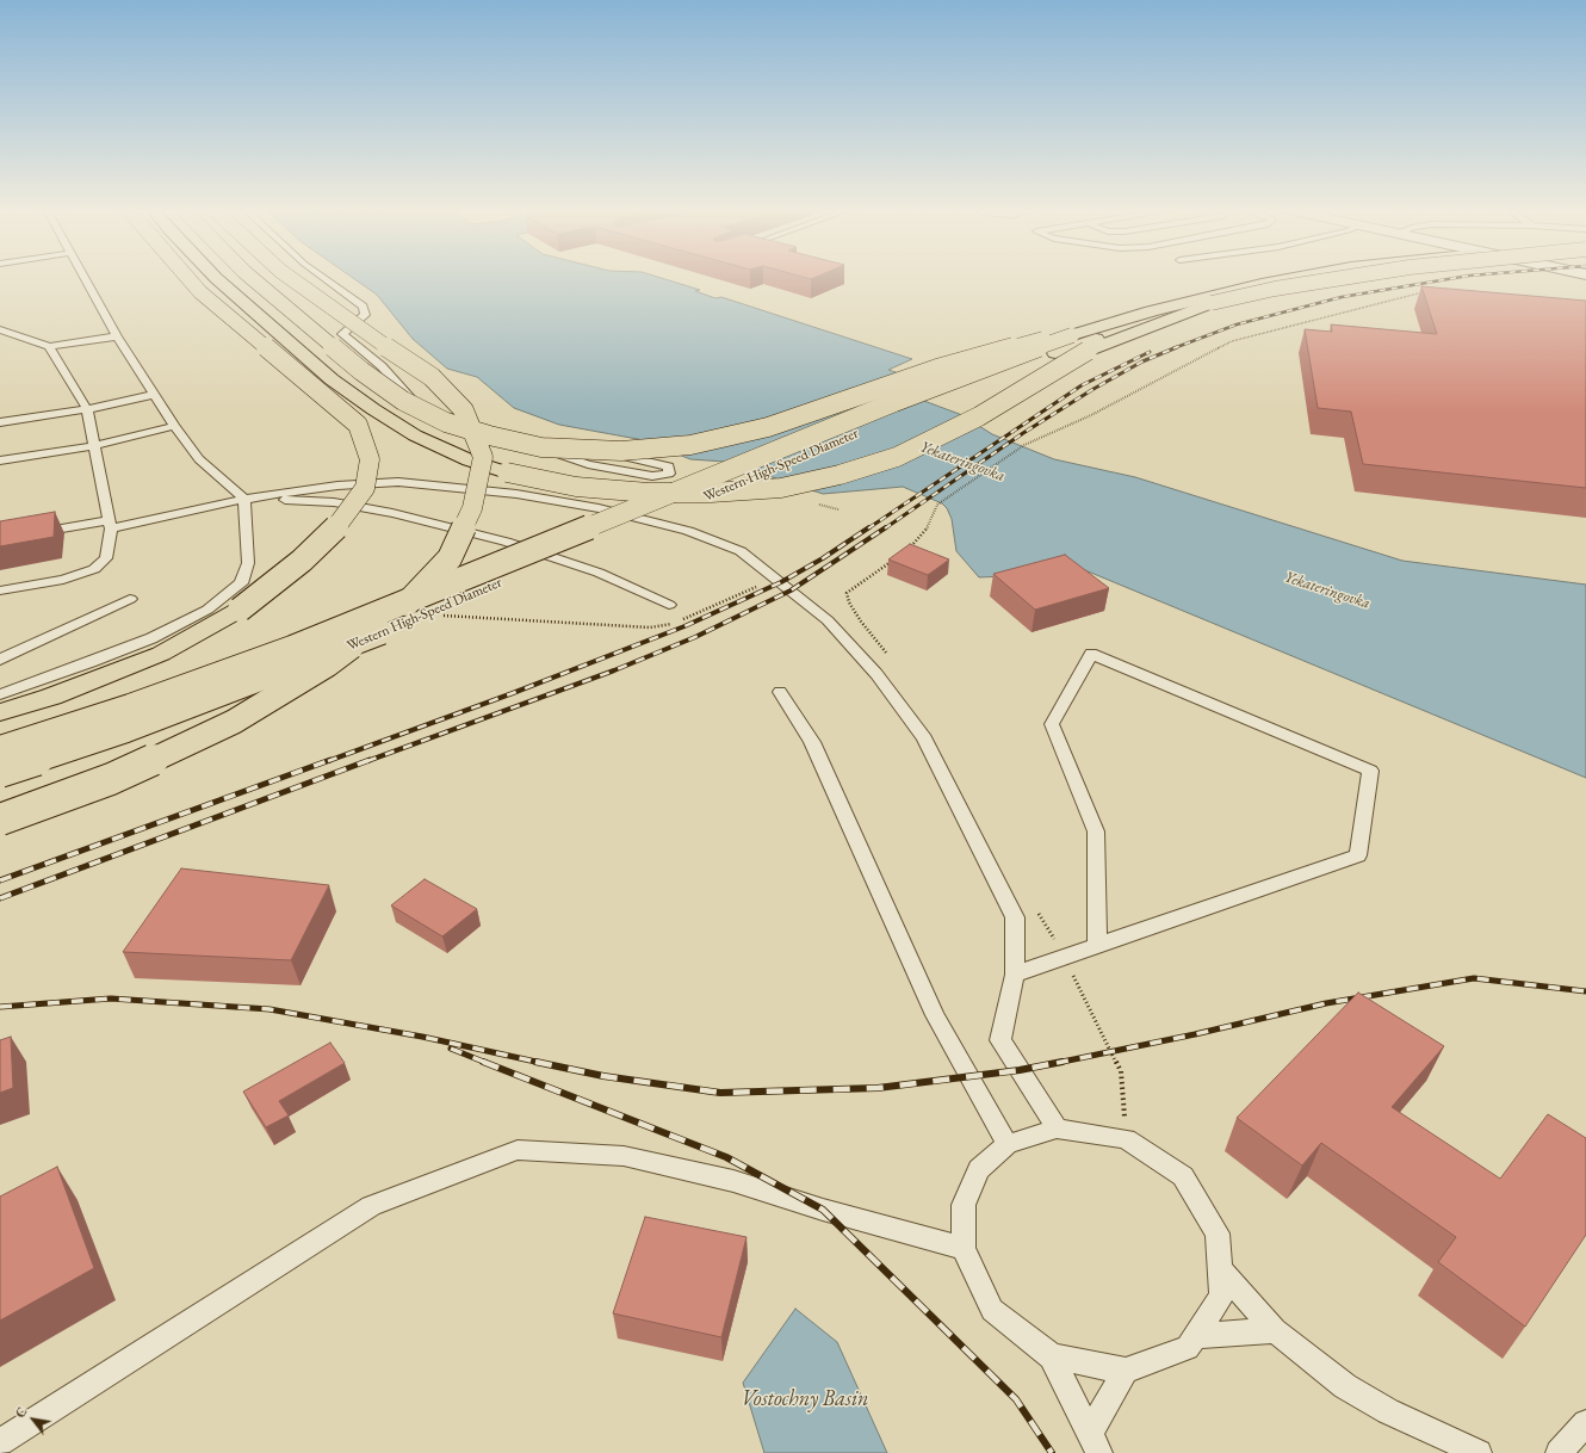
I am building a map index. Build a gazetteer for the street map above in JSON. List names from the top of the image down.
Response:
{
  "streets": {
    "main road": ["Western High-Speed Diameter"]
  },
  "water": ["Yekateringovka", "Vostochny Basin"],
  "north": "top left"
}
